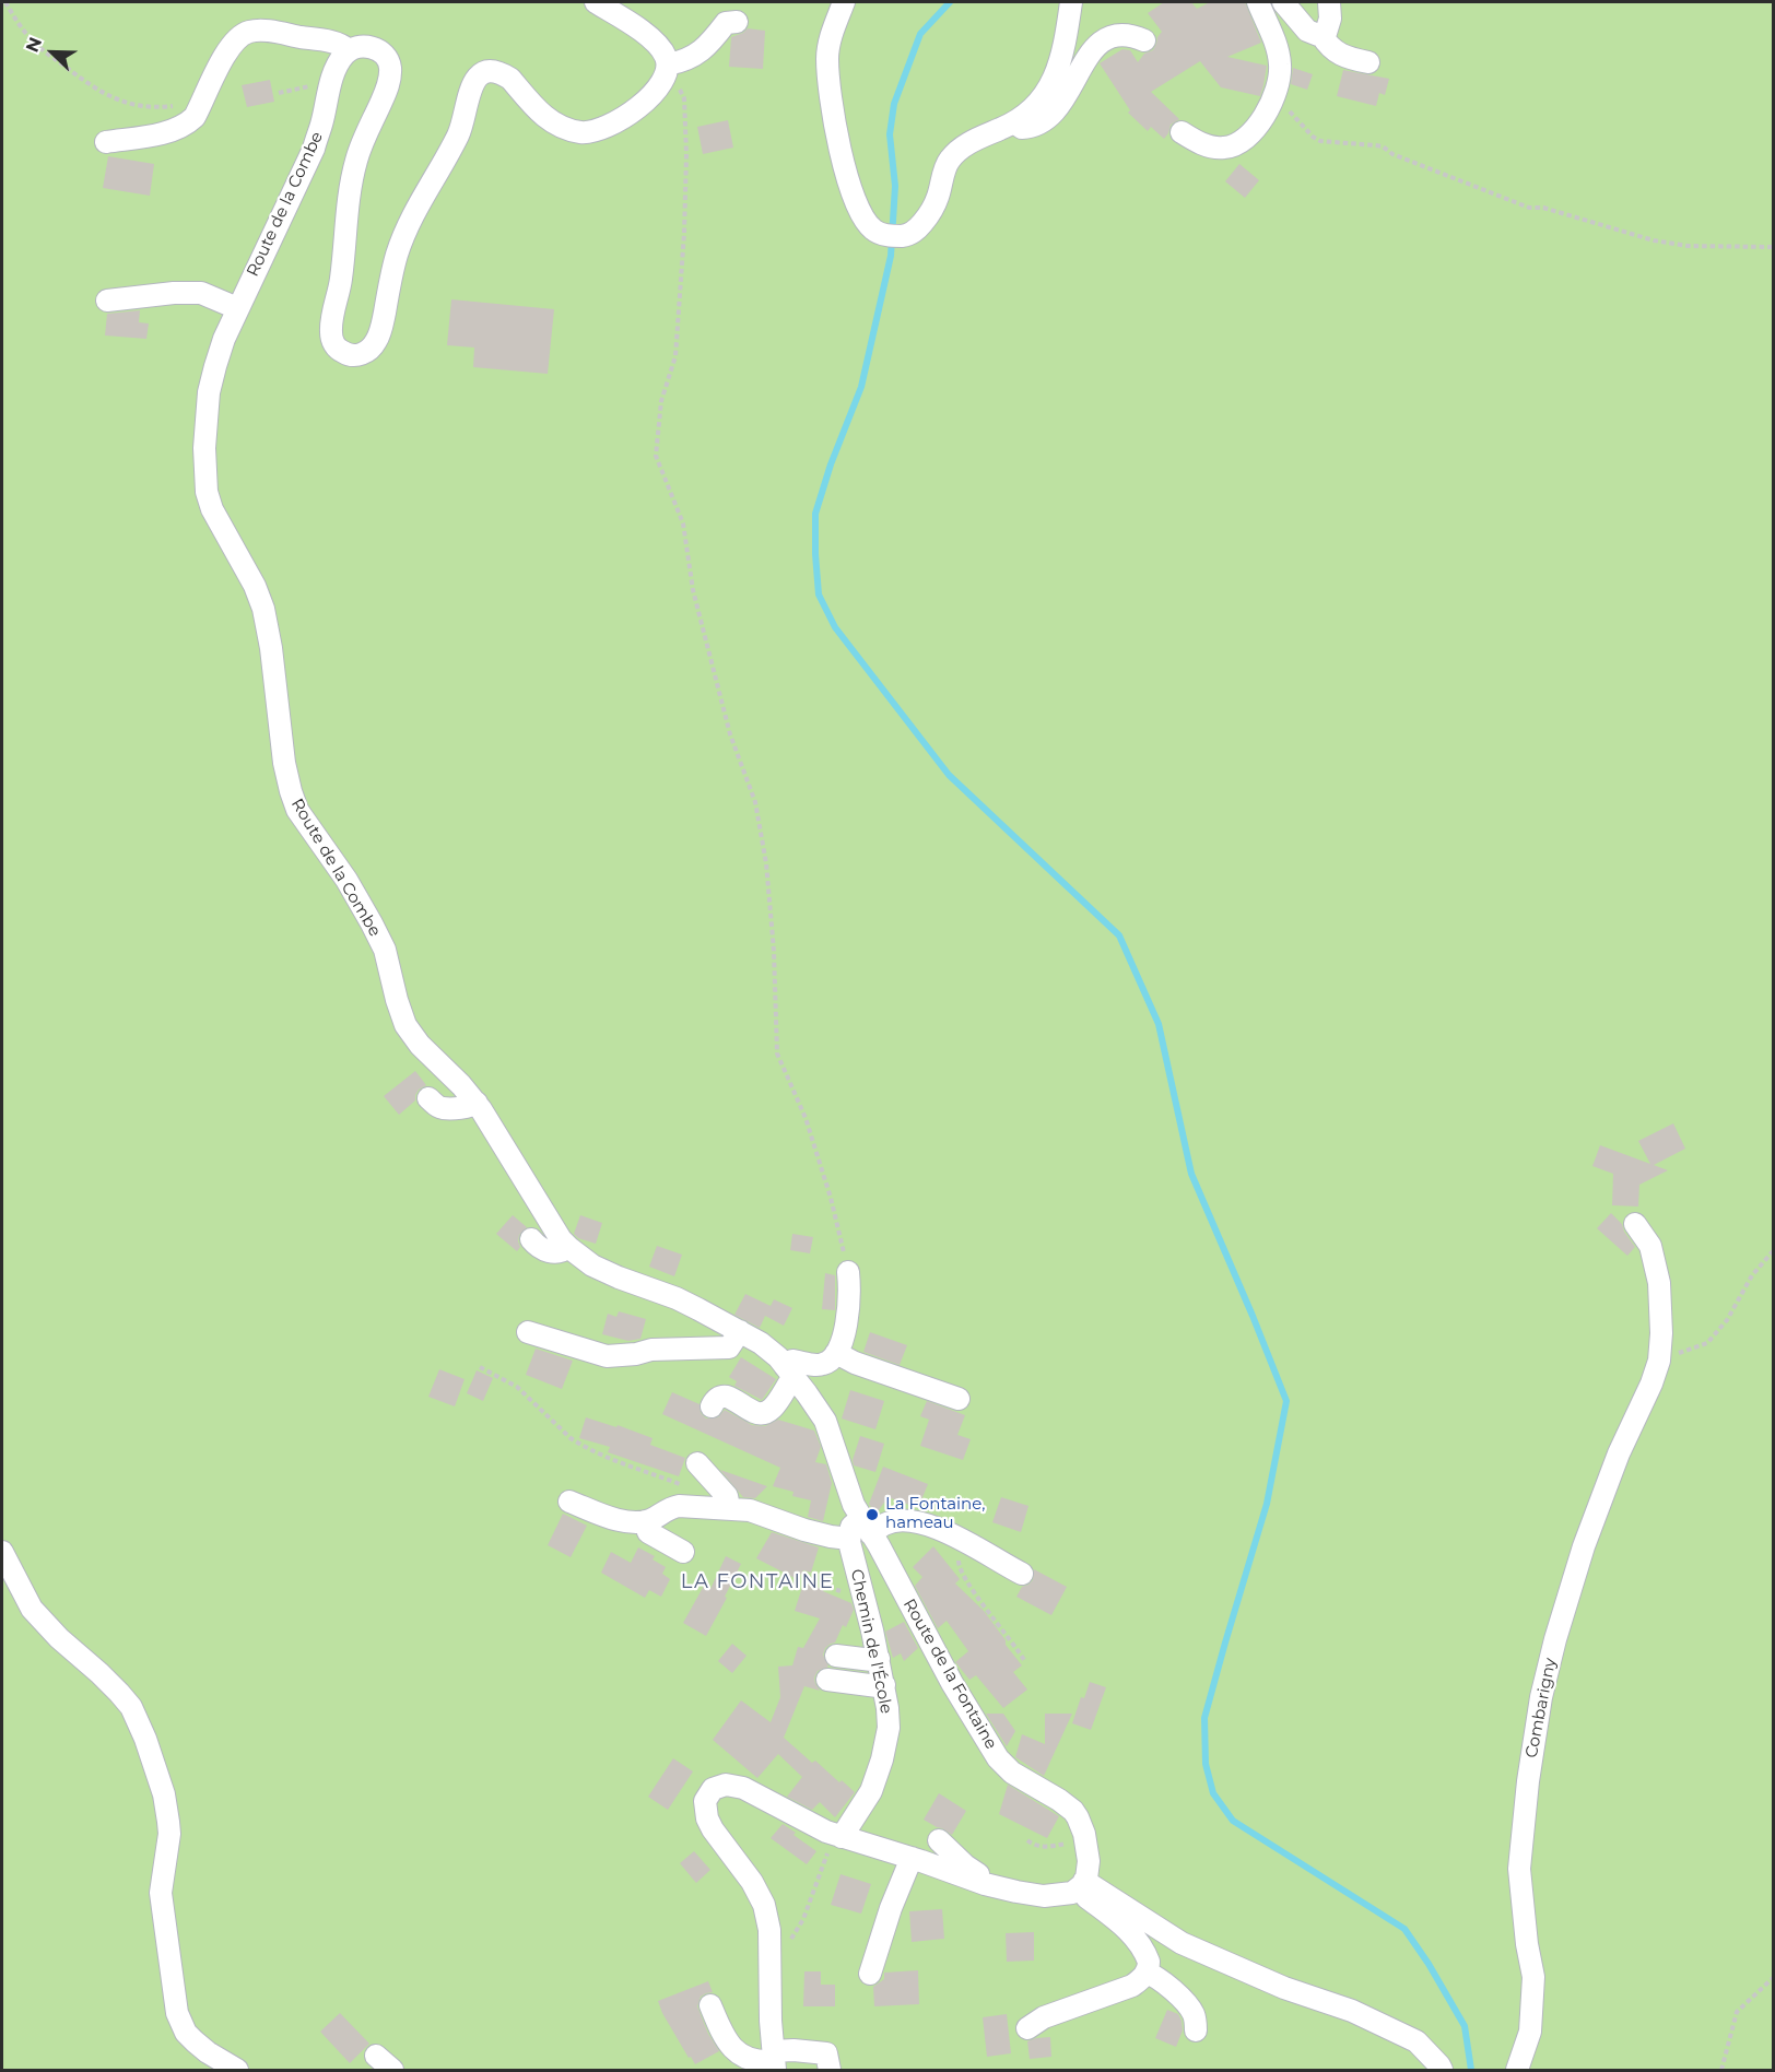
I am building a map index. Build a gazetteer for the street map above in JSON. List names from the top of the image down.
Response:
{
  "streets": {
    "street": [
      "Route de la Combe",
      "Chemin de l'École",
      "Route de la Fontaine",
      "Combarigny"
    ]
  },
  "crossings": [
    ["Route de la Combe", "Route de la Fontaine"]
  ],
  "districts": ["LA FONTAINE"],
  "places": ["La Fontaine, hameau"],
  "north": "top left"
}
